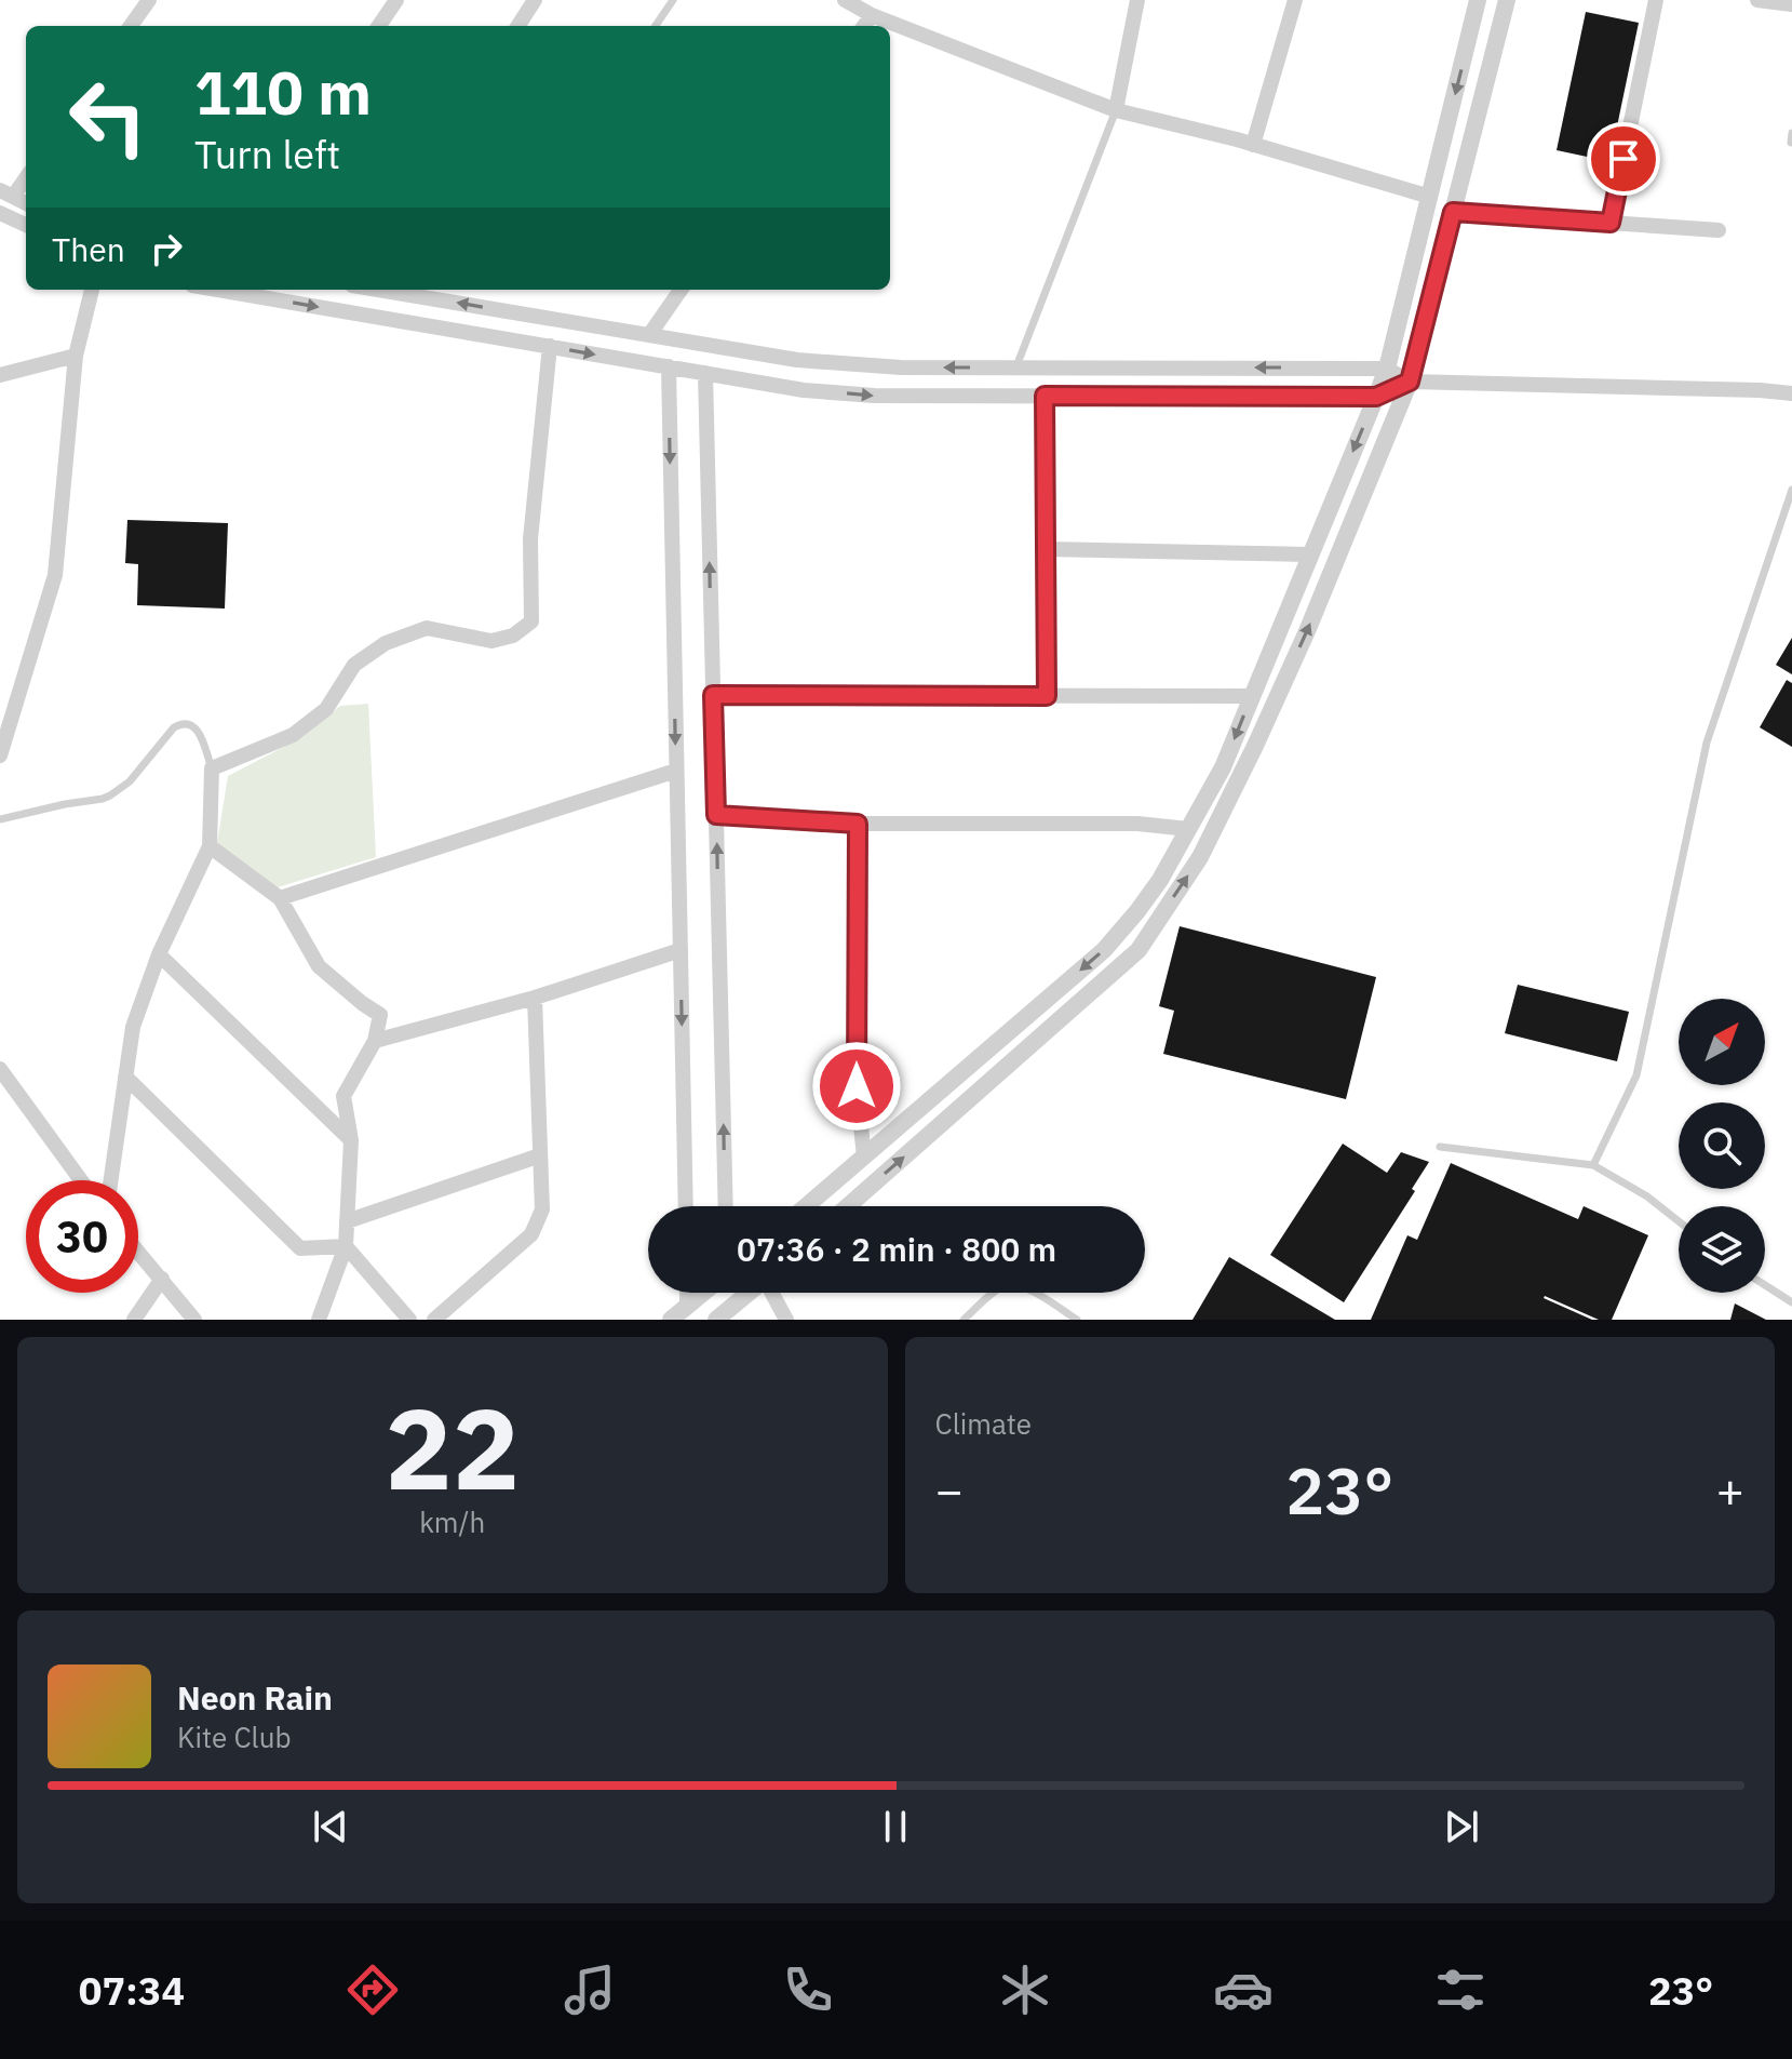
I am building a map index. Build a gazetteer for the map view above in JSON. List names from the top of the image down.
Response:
{
  "north": "top right",
  "page": {
    "turn": ["110 m", "Turn left"],
    "then": "Then",
    "limit": "30",
    "trip": "07:36 · 2 min · 800 m",
    "tile": [
      ["22", "km/h"],
      "Climate"
    ],
    "heat": ["−", "23°", "+"],
    "song": ["Neon Rain", "Kite Club"],
    "tabs": ["07:34", "23°"]
  }
}
